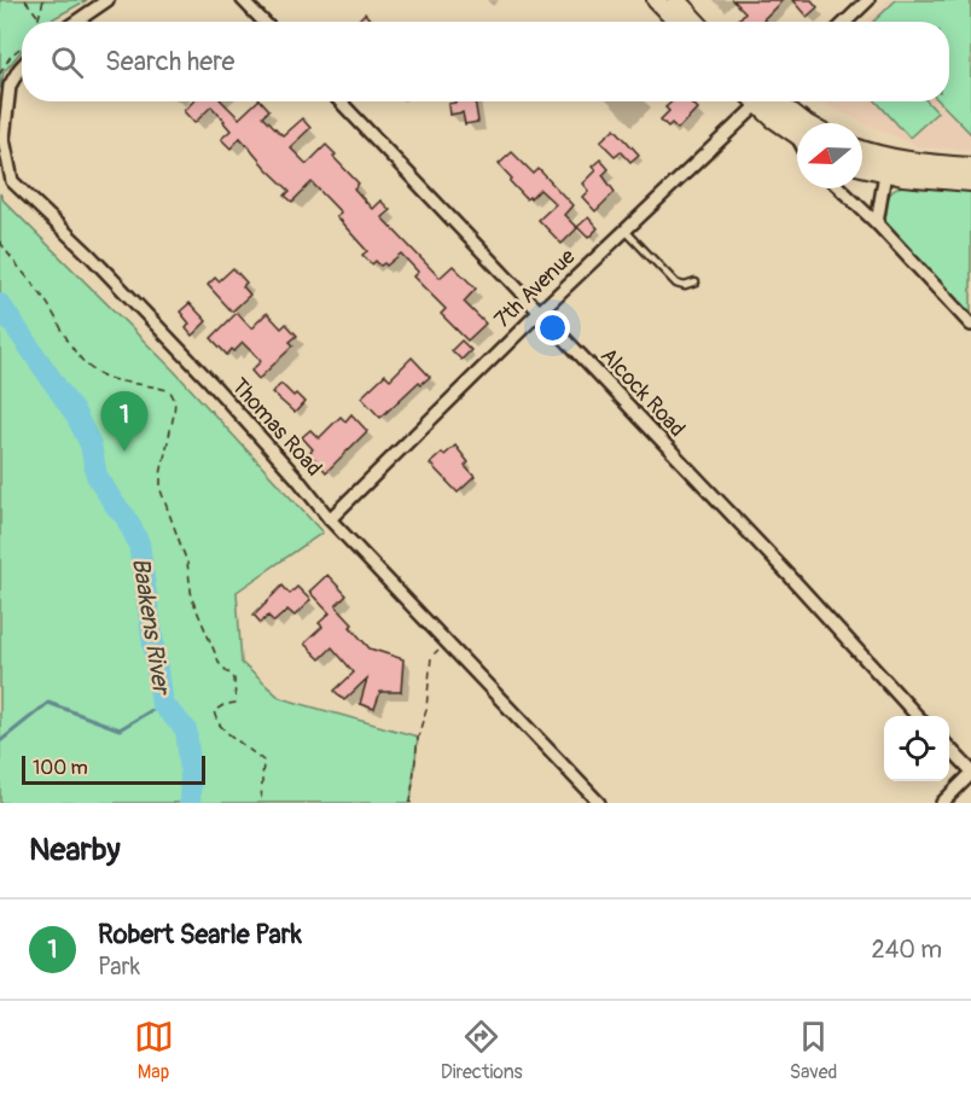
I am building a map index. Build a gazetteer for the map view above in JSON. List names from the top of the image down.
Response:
{
  "streets": {
    "street": ["7th Avenue", "Alcock Road", "Thomas Road"]
  },
  "crossings": [
    ["7th Avenue", "Alcock Road"],
    ["7th Avenue", "Thomas Road"]
  ],
  "water": ["Baakens River"],
  "scale_bar": "100 m",
  "north": "left",
  "page": {
    "search": "Search here",
    "pins": "1",
    "scale": "100 m",
    "heading": "Nearby",
    "list": [
      {
        "mark": "1",
        "name": "Robert Searle Park",
        "note": "Park",
        "value": "240 m"
      }
    ],
    "nav": ["Map", "Directions", "Saved"]
  }
}
